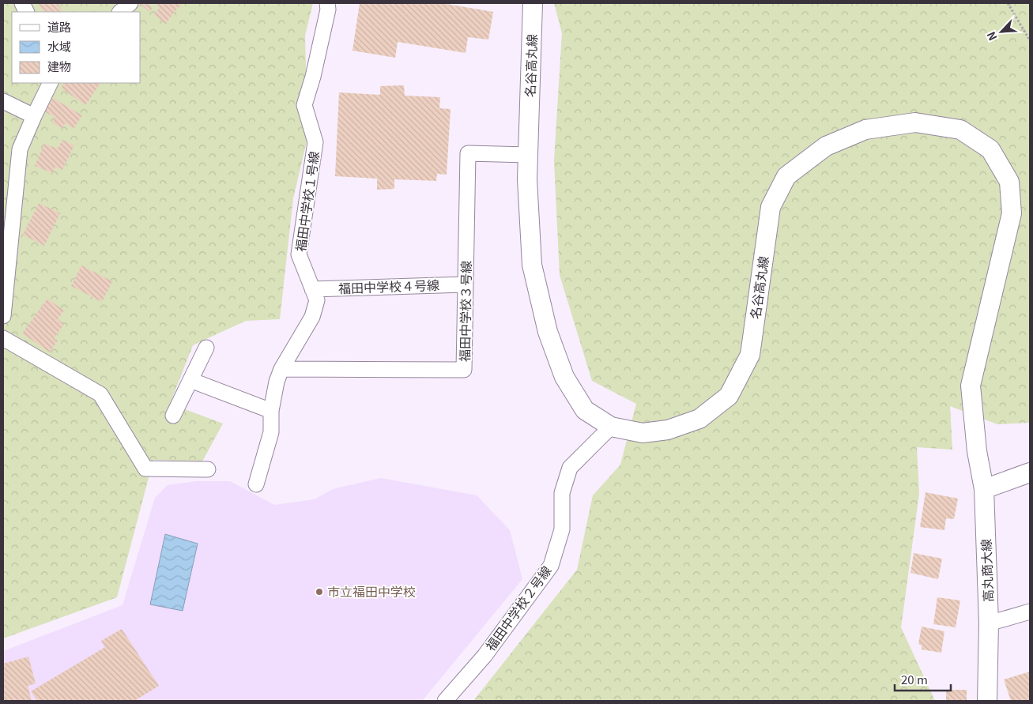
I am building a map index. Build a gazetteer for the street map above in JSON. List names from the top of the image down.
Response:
{
  "streets": {
    "street": [
      "名谷高丸線",
      "福田中学校１号線",
      "福田中学校４号線",
      "福田中学校３号線",
      "高丸商大線",
      "福田中学校２号線"
    ]
  },
  "crossings": [
    ["名谷高丸線", "福田中学校３号線"],
    ["名谷高丸線", "高丸商大線"],
    ["名谷高丸線", "福田中学校２号線"],
    ["福田中学校１号線", "福田中学校４号線"],
    ["福田中学校１号線", "福田中学校３号線"],
    ["福田中学校４号線", "福田中学校３号線"]
  ],
  "places": ["市立福田中学校"],
  "legend": ["道路", "水域", "建物"],
  "scale_bar": "20 m",
  "north": "bottom left"
}
